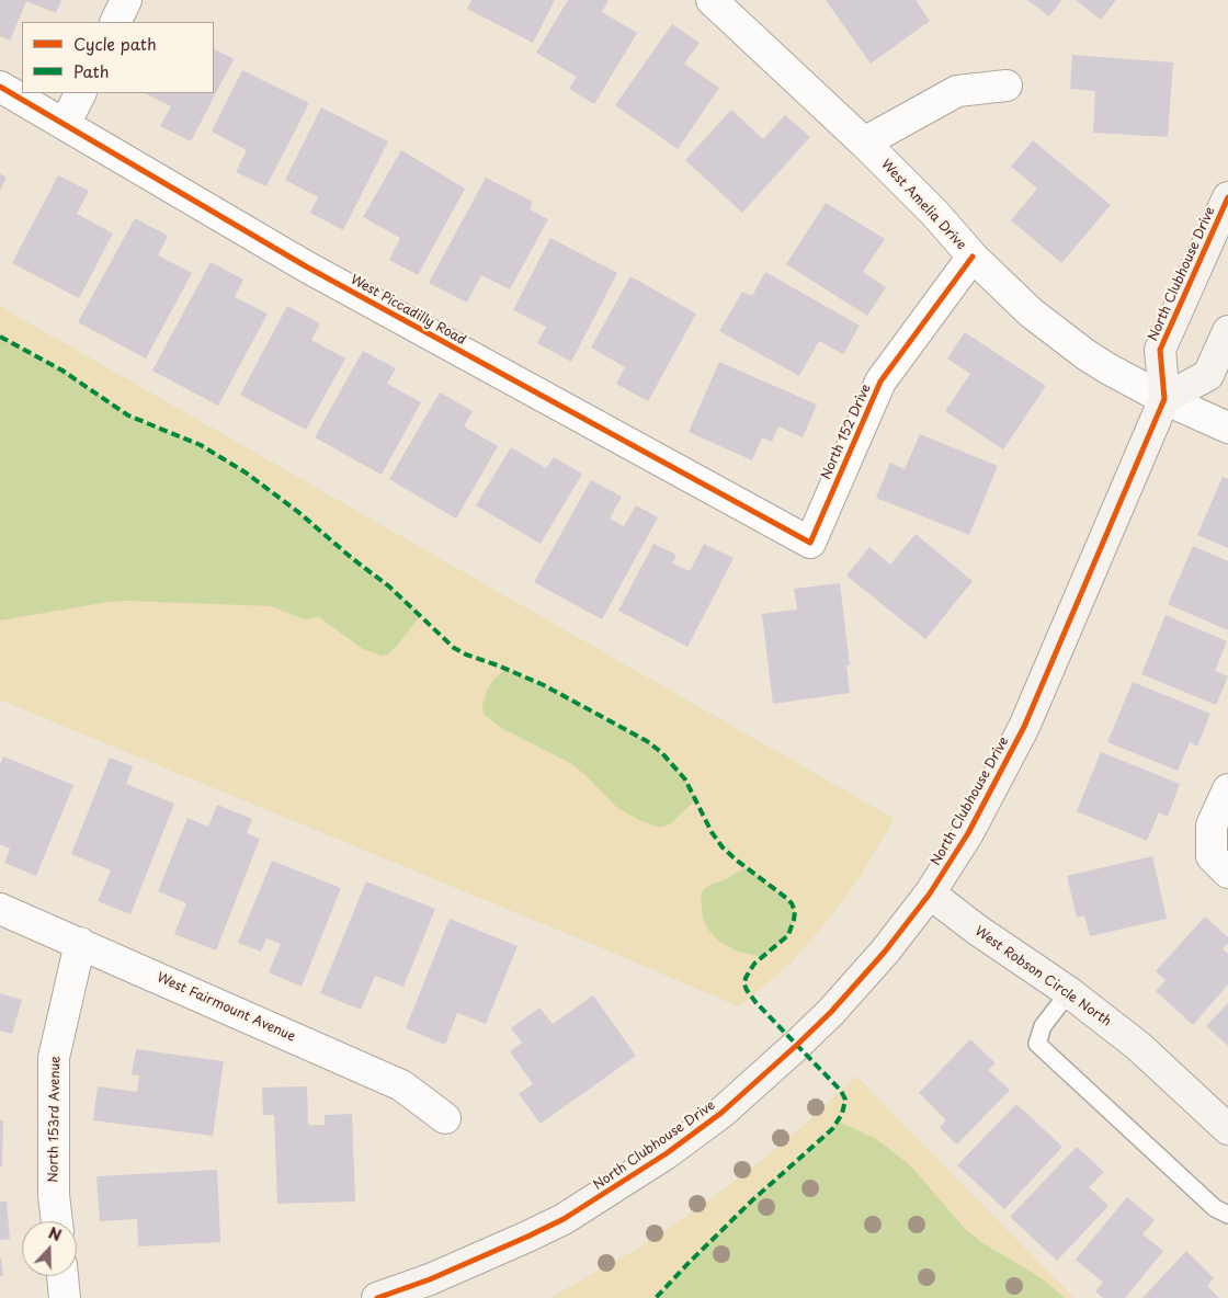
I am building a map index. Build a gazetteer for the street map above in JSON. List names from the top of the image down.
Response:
{
  "streets": {
    "street": [
      "West Amelia Drive",
      "North Clubhouse Drive",
      "West Piccadilly Road",
      "North 152 Drive",
      "West Robson Circle North",
      "West Fairmount Avenue",
      "North 153rd Avenue"
    ]
  },
  "crossings": [
    ["West Amelia Drive", "North Clubhouse Drive"],
    ["West Amelia Drive", "North 152 Drive"],
    ["North Clubhouse Drive", "West Robson Circle North"],
    ["West Piccadilly Road", "North 152 Drive"],
    ["West Fairmount Avenue", "North 153rd Avenue"]
  ],
  "legend": ["Cycle path", "Path"],
  "north": "top"
}
